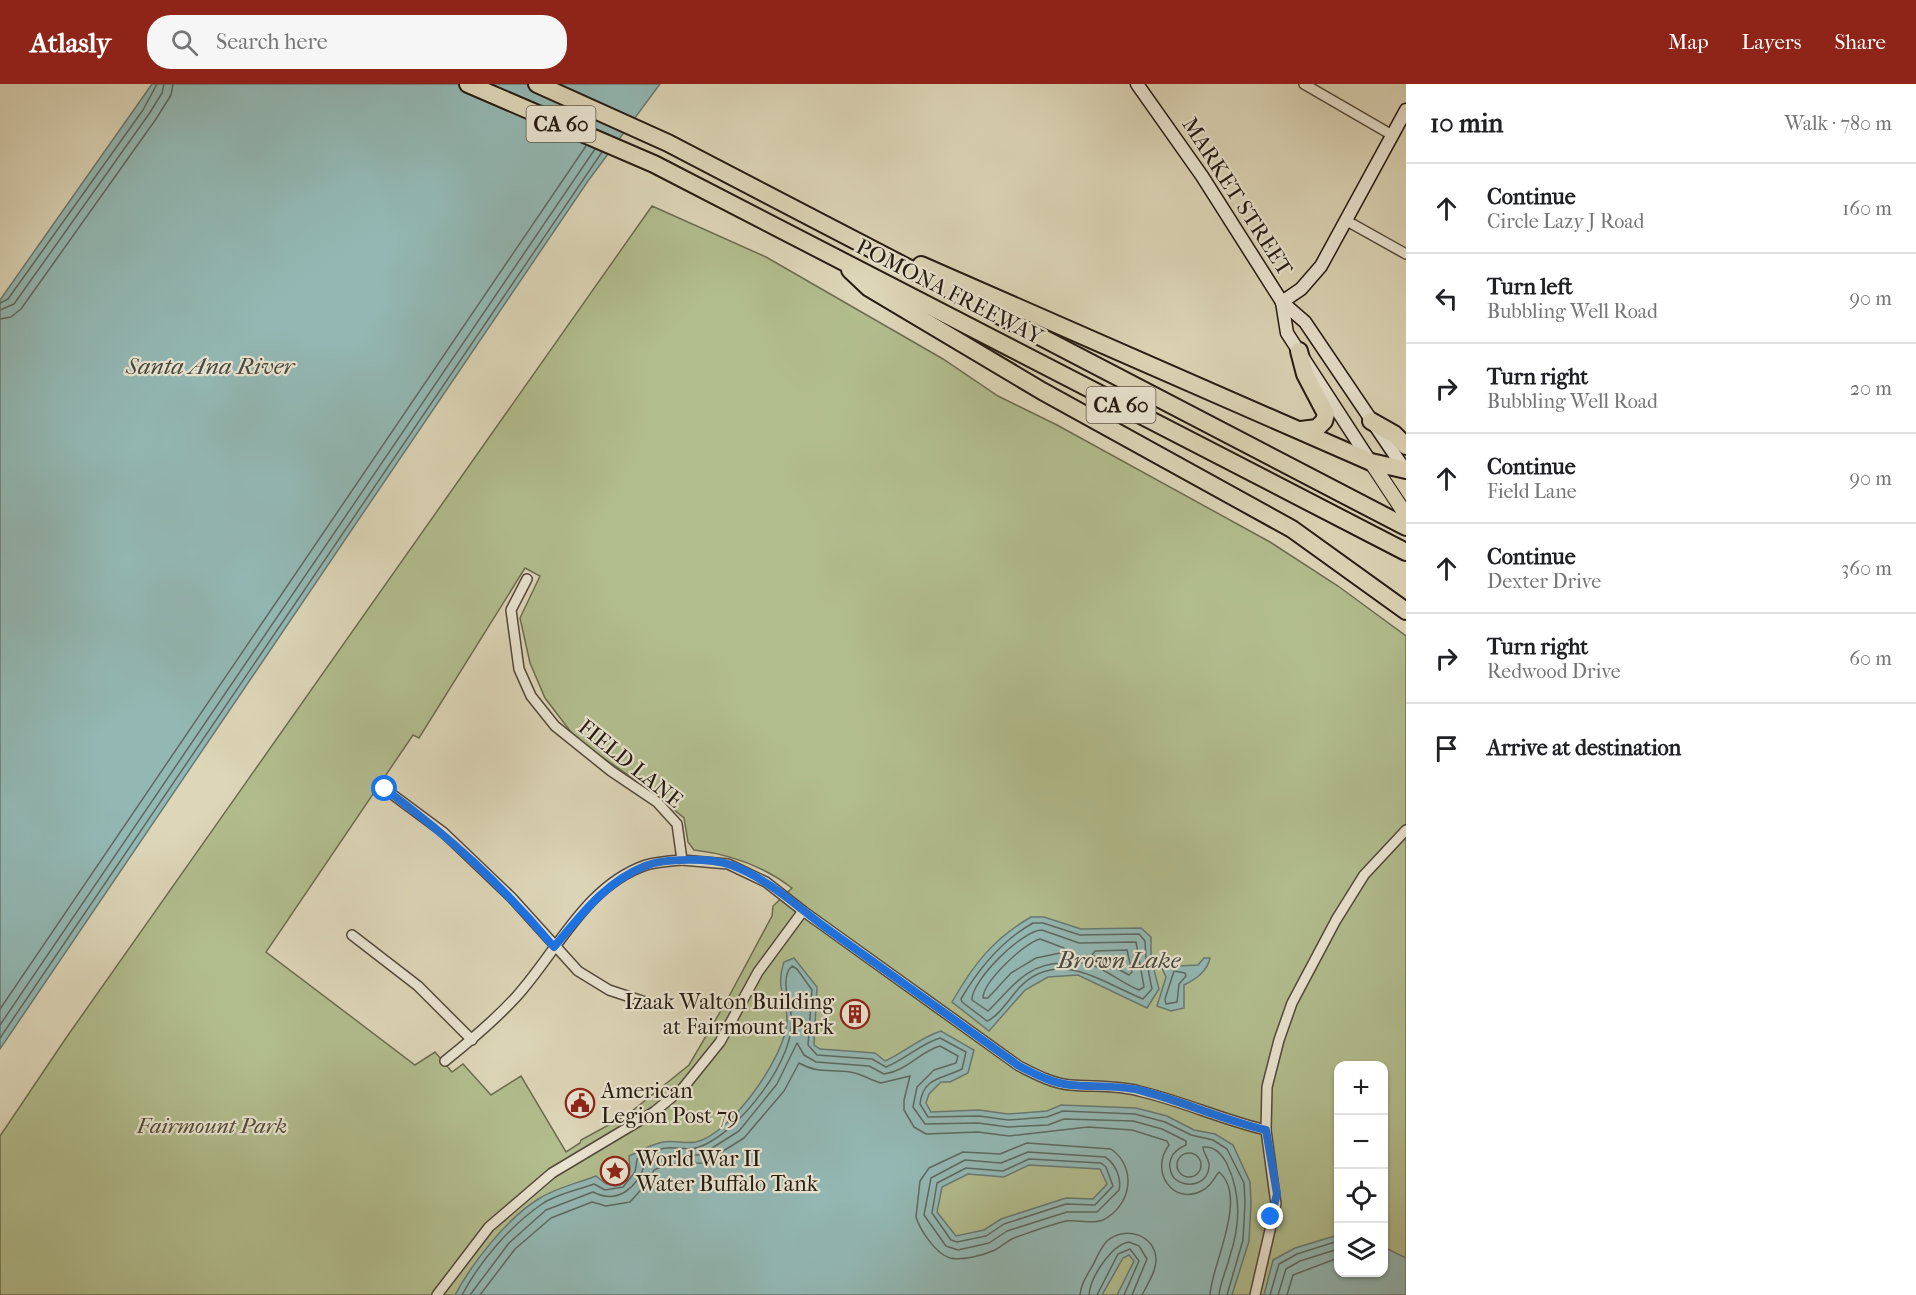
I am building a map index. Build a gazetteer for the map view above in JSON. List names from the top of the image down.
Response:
{
  "streets": {
    "highway": ["CA 60", "POMONA FREEWAY"],
    "main road": ["MARKET STREET"],
    "street": ["FIELD LANE"]
  },
  "water": ["Santa Ana River", "Brown Lake"],
  "parks": ["Fairmount Park"],
  "places": {
    "building": ["Izaak Walton Building at Fairmount Park"],
    "public building": ["American Legion Post 79"],
    "place": ["World War II Water Buffalo Tank"]
  },
  "page": {
    "header": "Atlasly",
    "search": "Search here",
    "nav": ["Map", "Layers", "Share"],
    "heading": ["10 min", "Walk · 780 m"],
    "list": [
      ["Continue", "Circle Lazy J Road", "160 m"],
      ["Turn left", "Bubbling Well Road", "90 m"],
      ["Turn right", "Bubbling Well Road", "20 m"],
      ["Continue", "Field Lane", "90 m"],
      ["Continue", "Dexter Drive", "360 m"],
      ["Turn right", "Redwood Drive", "60 m"],
      "Arrive at destination"
    ],
    "map_buttons": ["+", "−"]
  }
}
